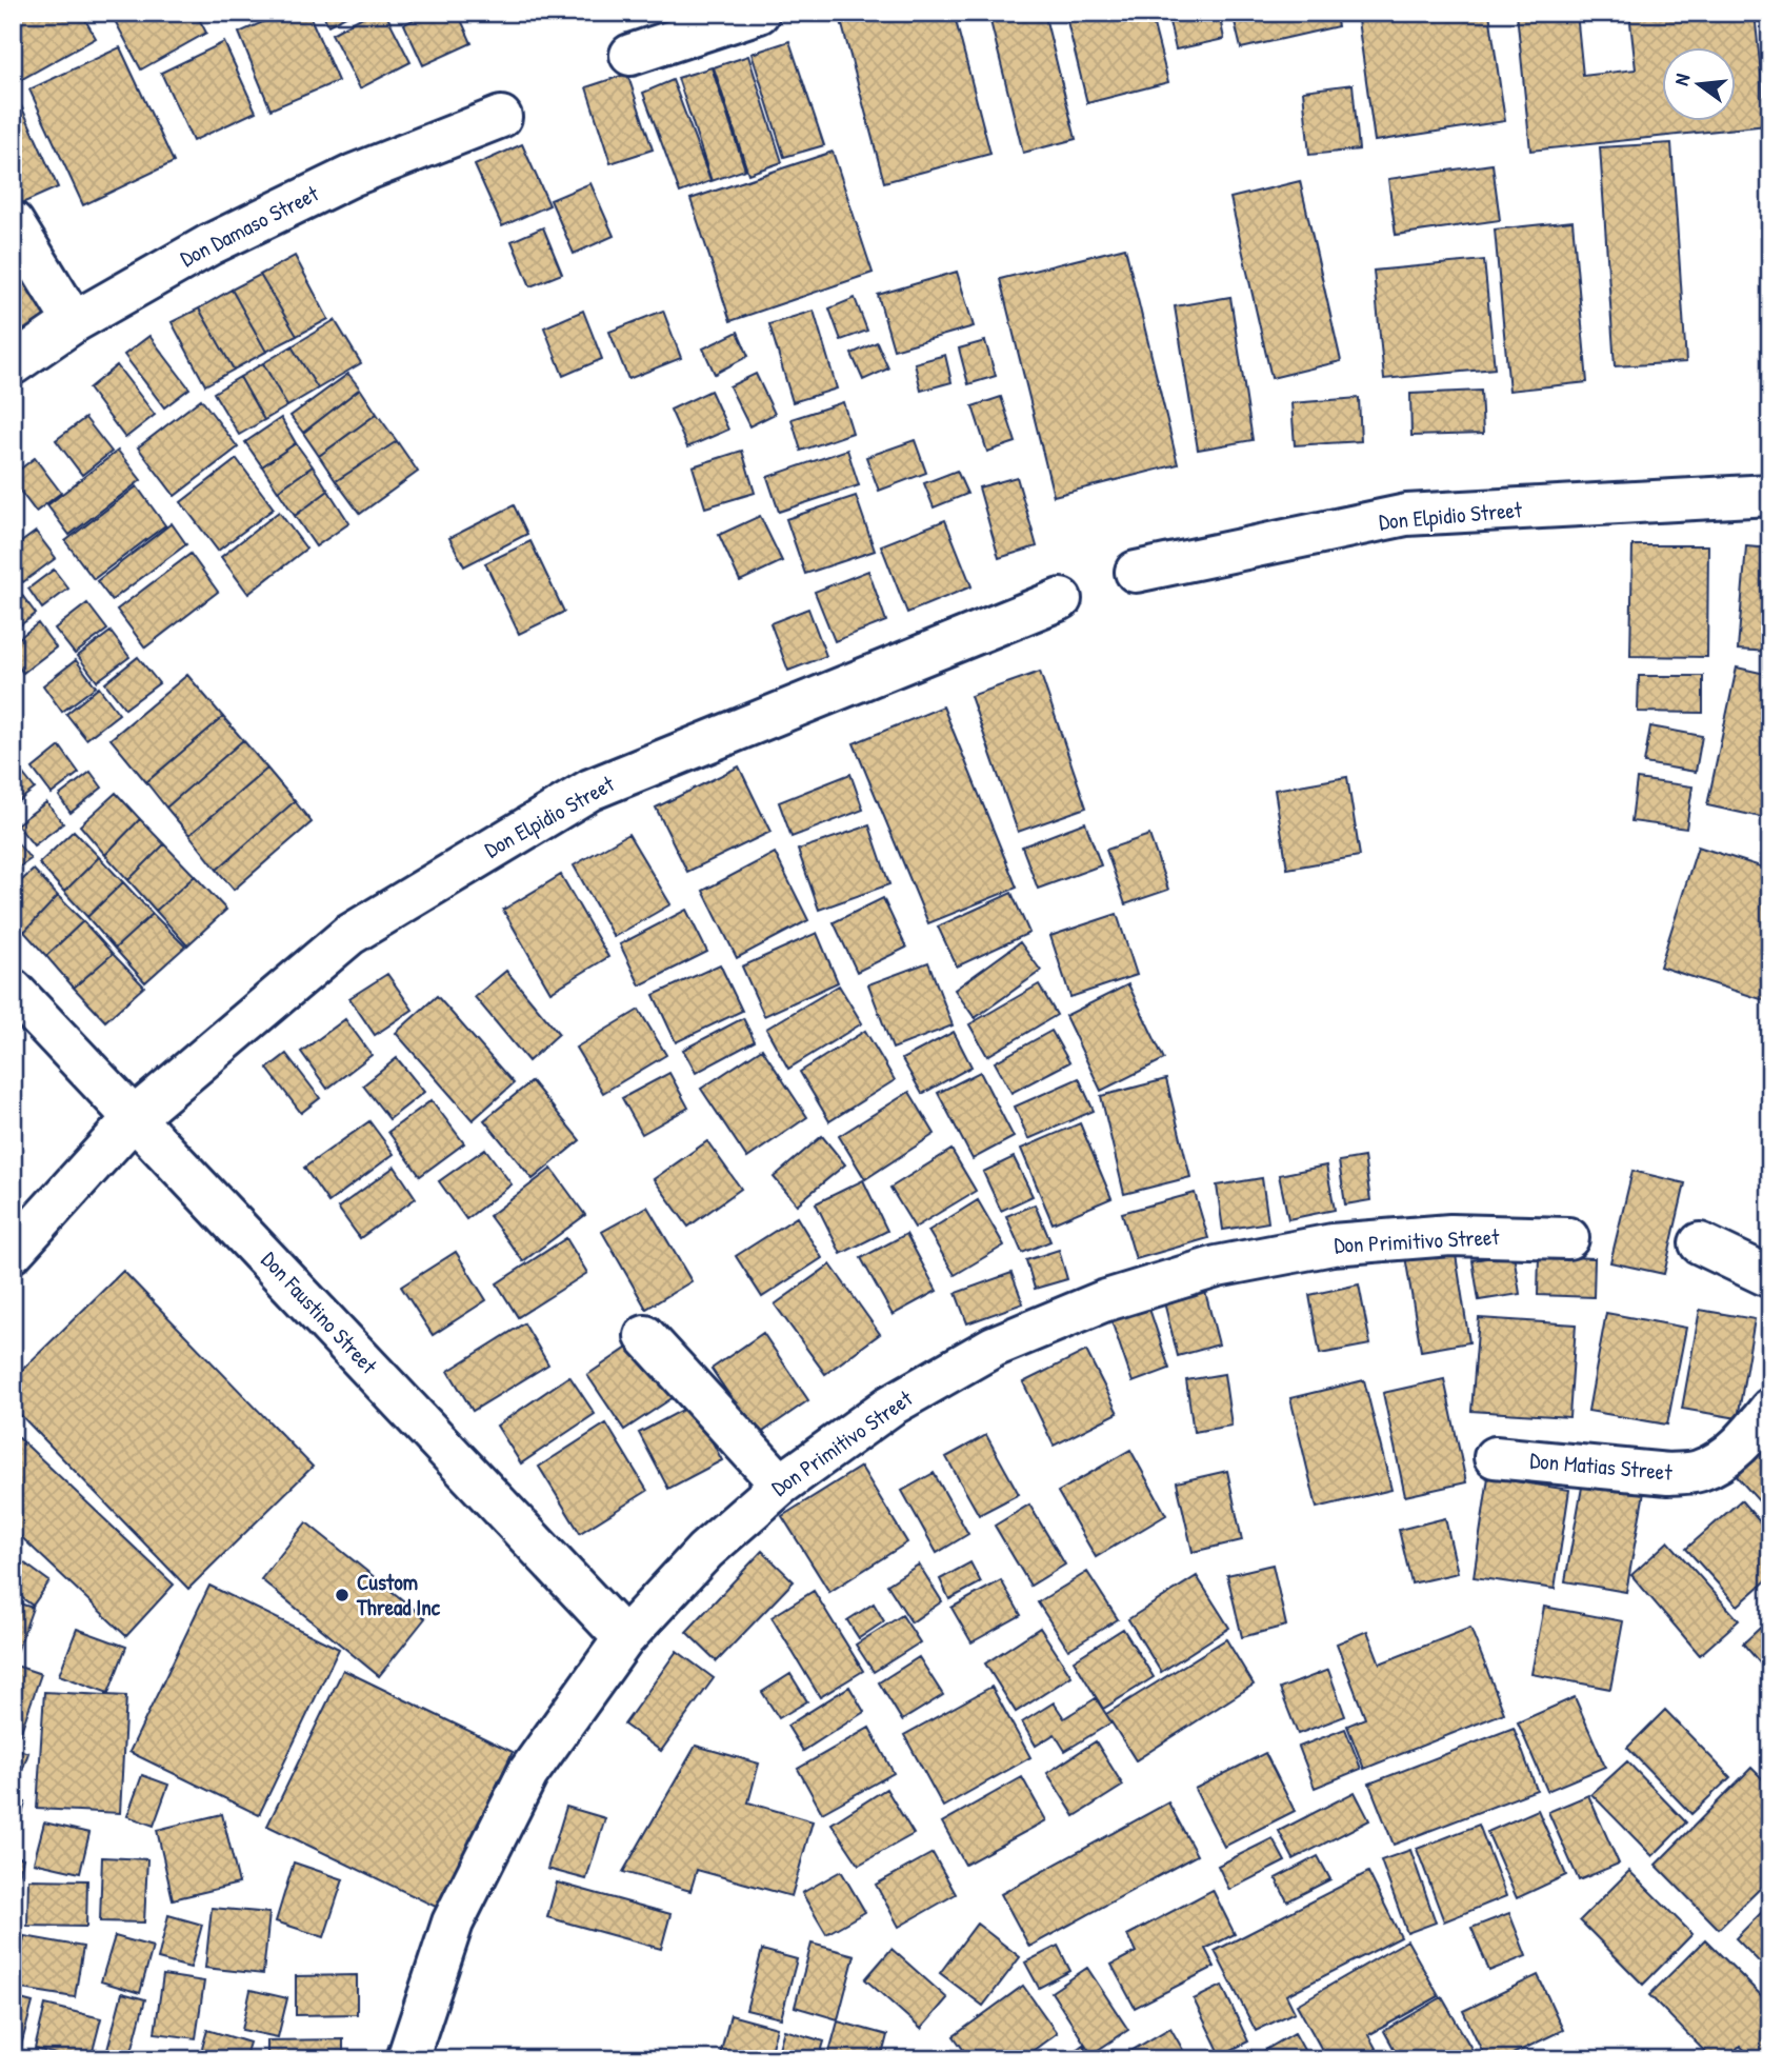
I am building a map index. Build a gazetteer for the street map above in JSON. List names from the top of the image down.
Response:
{
  "streets": {
    "street": [
      "Don Damaso Street",
      "Don Elpidio Street",
      "Don Primitivo Street",
      "Don Faustino Street",
      "Don Matias Street"
    ]
  },
  "crossings": [
    ["Don Elpidio Street", "Don Faustino Street"],
    ["Don Primitivo Street", "Don Faustino Street"]
  ],
  "places": ["Custom Thread Inc"],
  "north": "left"
}
